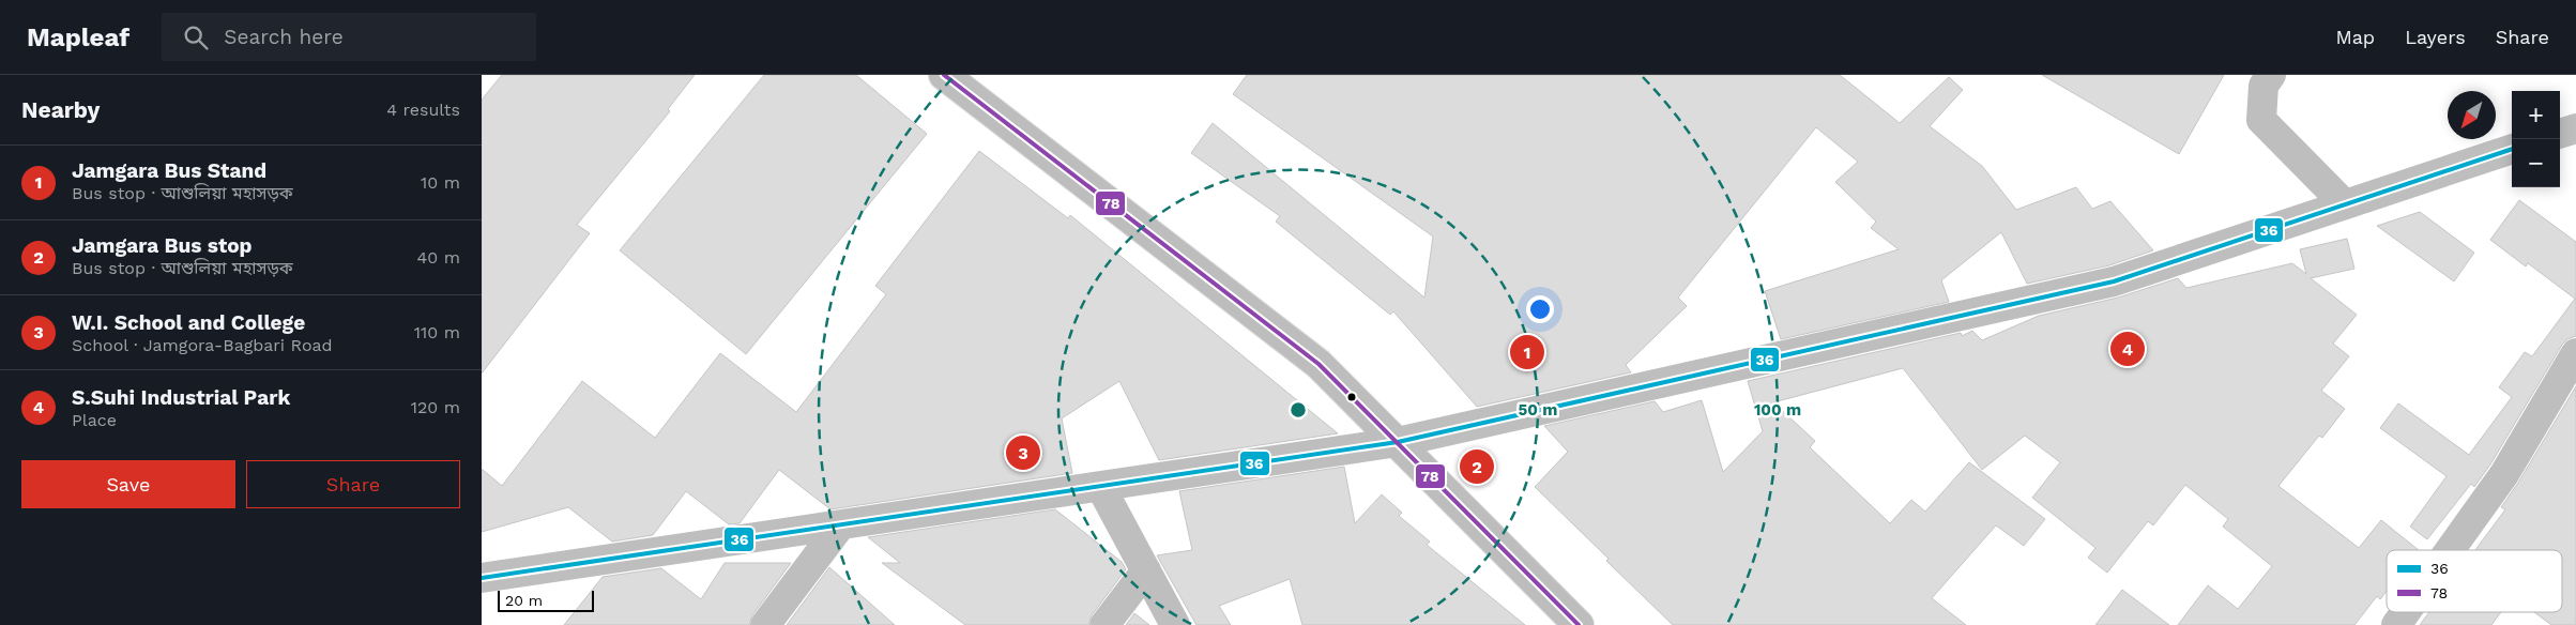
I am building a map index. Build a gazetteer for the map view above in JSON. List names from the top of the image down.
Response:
{
  "lines": ["transit line 78", "transit line 36"],
  "legend": ["36", "78"],
  "scale_bar": "20 m",
  "north": "bottom left",
  "page": {
    "header": "Mapleaf",
    "search": "Search here",
    "nav": ["Map", "Layers", "Share"],
    "heading": ["Nearby", "4 results"],
    "map_buttons": ["+", "−"],
    "list": [
      {
        "mark": "1",
        "name": "Jamgara Bus Stand",
        "note": "Bus stop · আশুলিয়া মহাসড়ক",
        "value": "10 m"
      },
      {
        "mark": "2",
        "name": "Jamgara Bus stop",
        "note": "Bus stop · আশুলিয়া মহাসড়ক",
        "value": "40 m"
      },
      {
        "mark": "3",
        "name": "W.I. School and College",
        "note": "School · Jamgora-Bagbari Road",
        "value": "110 m"
      },
      {
        "mark": "4",
        "name": "S.Suhi Industrial Park",
        "note": "Place",
        "value": "120 m"
      }
    ],
    "pins": [
      "4",
      "1",
      "3",
      "2"
    ],
    "buttons": ["Save", "Share"],
    "scale": "20 m"
  },
  "rings": ["50 m", "100 m"]
}
